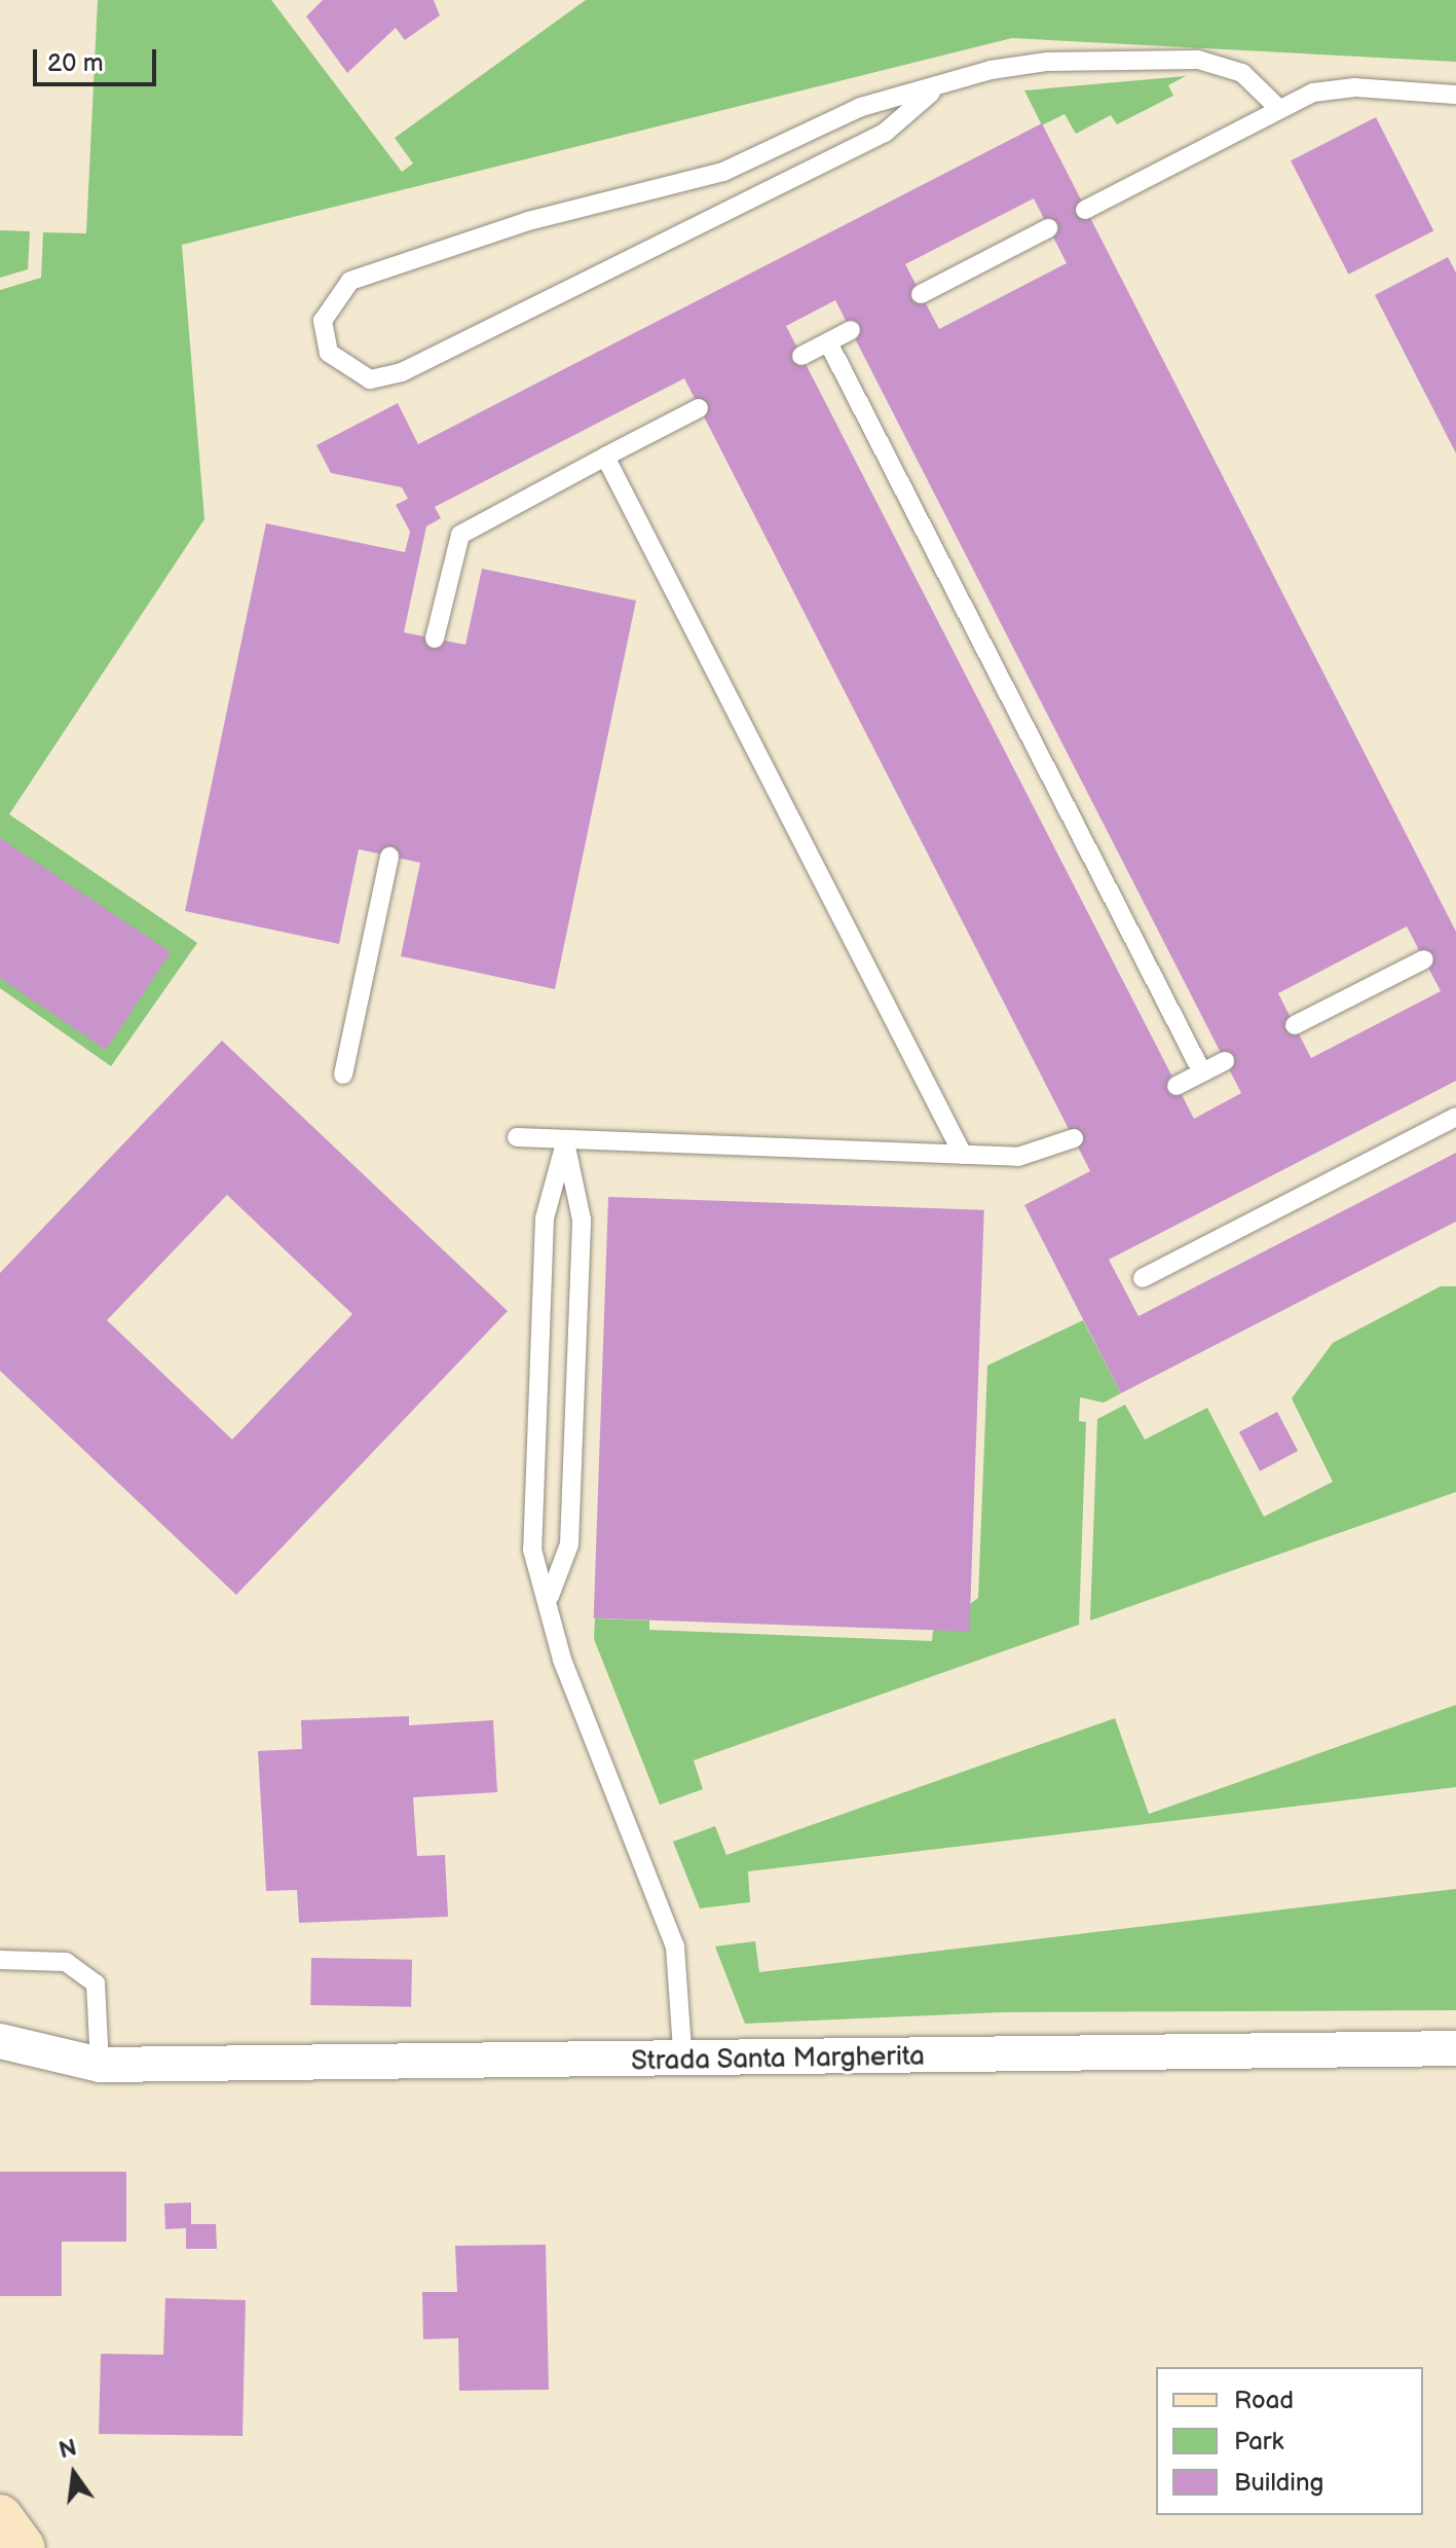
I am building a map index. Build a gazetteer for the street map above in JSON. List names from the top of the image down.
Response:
{
  "streets": {
    "street": ["Strada Santa Margherita"]
  },
  "legend": ["Road", "Park", "Building"],
  "scale_bar": "20 m",
  "north": "top"
}
